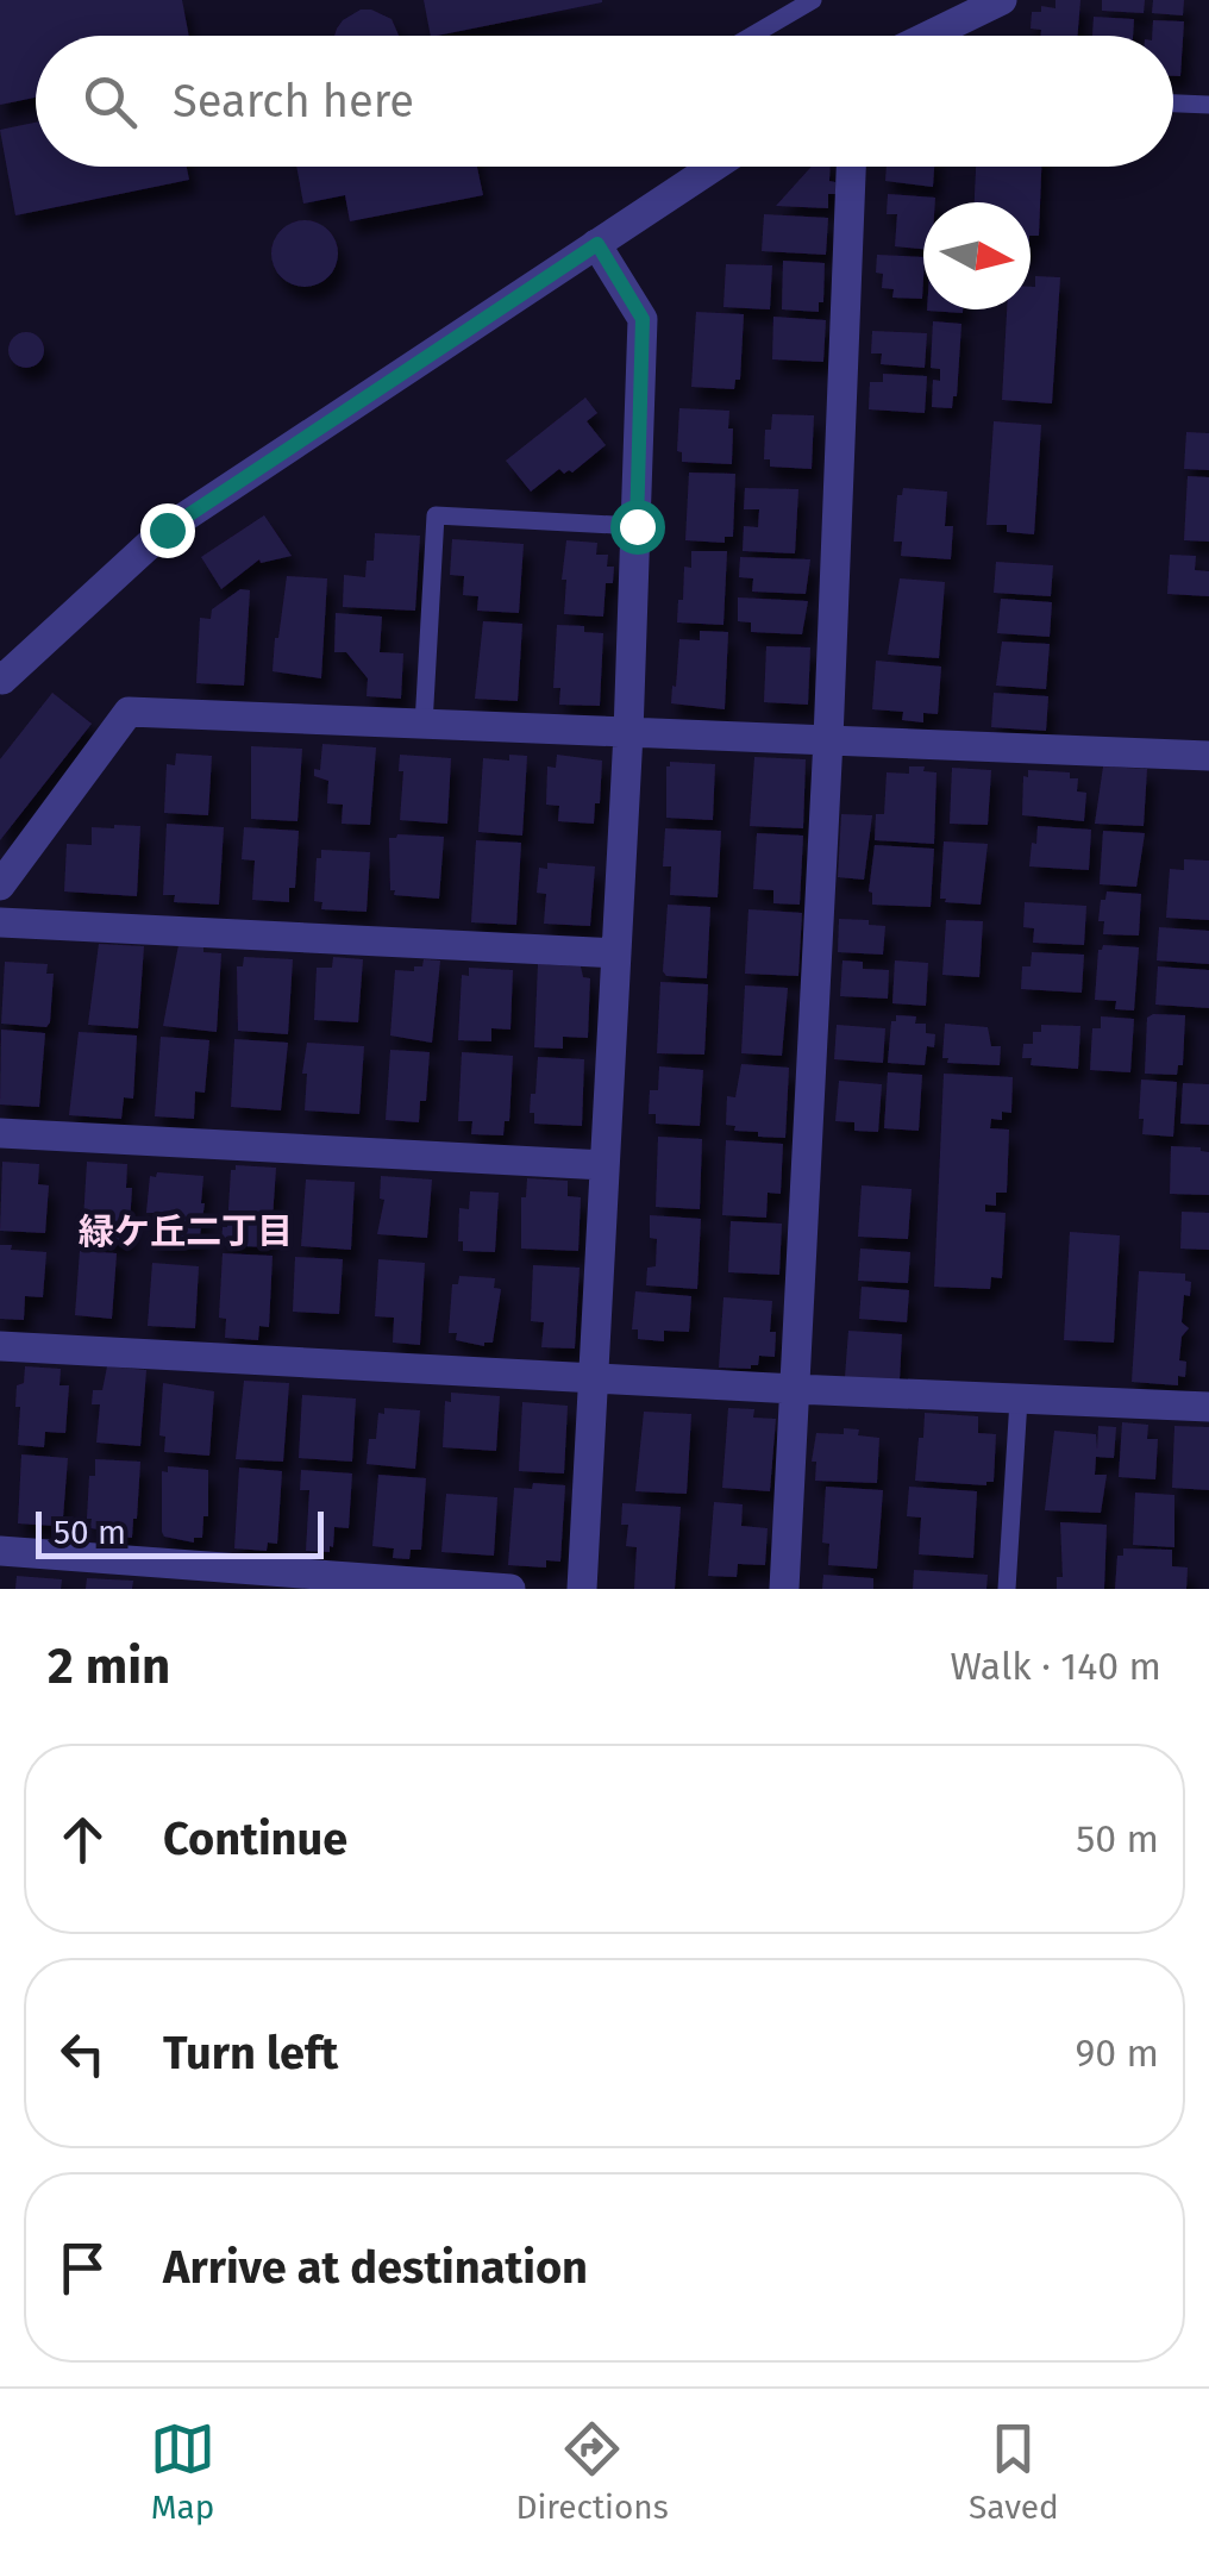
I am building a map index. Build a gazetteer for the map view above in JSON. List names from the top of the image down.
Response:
{
  "districts": ["緑ケ丘二丁目"],
  "scale_bar": "50 m",
  "north": "right",
  "page": {
    "search": "Search here",
    "scale": "50 m",
    "heading": ["2 min", "Walk · 140 m"],
    "list": [
      ["Continue", "50 m"],
      ["Turn left", "90 m"],
      "Arrive at destination"
    ],
    "nav": ["Map", "Directions", "Saved"]
  }
}
